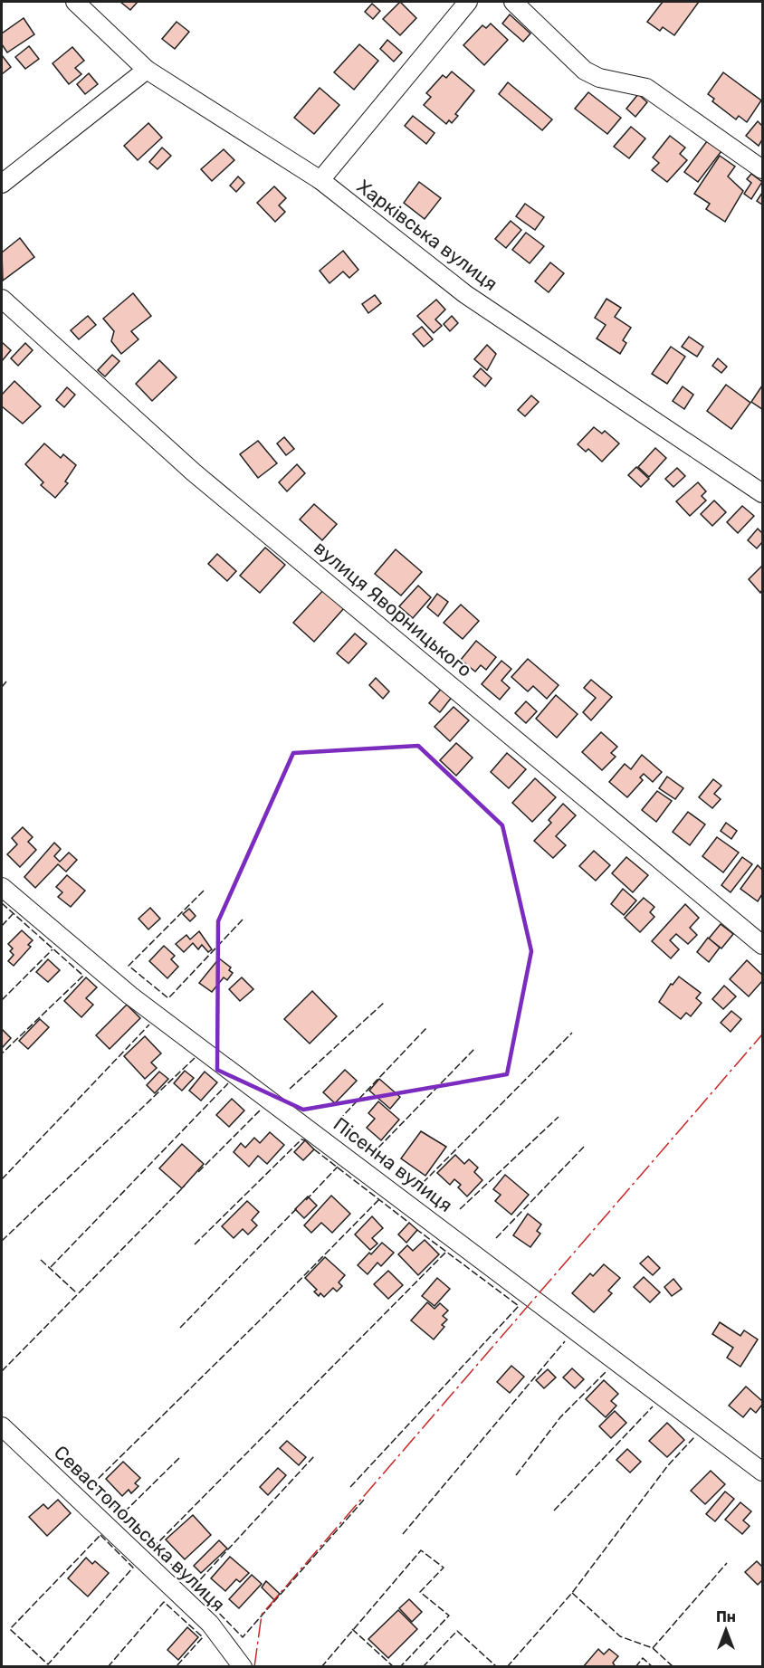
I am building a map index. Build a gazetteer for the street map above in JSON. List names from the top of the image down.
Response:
{
  "streets": {
    "street": [
      "Харківська вулиця",
      "вулиця Яворницького",
      "Пісенна вулиця",
      "Севастопольська вулиця"
    ]
  },
  "north": "top"
}
